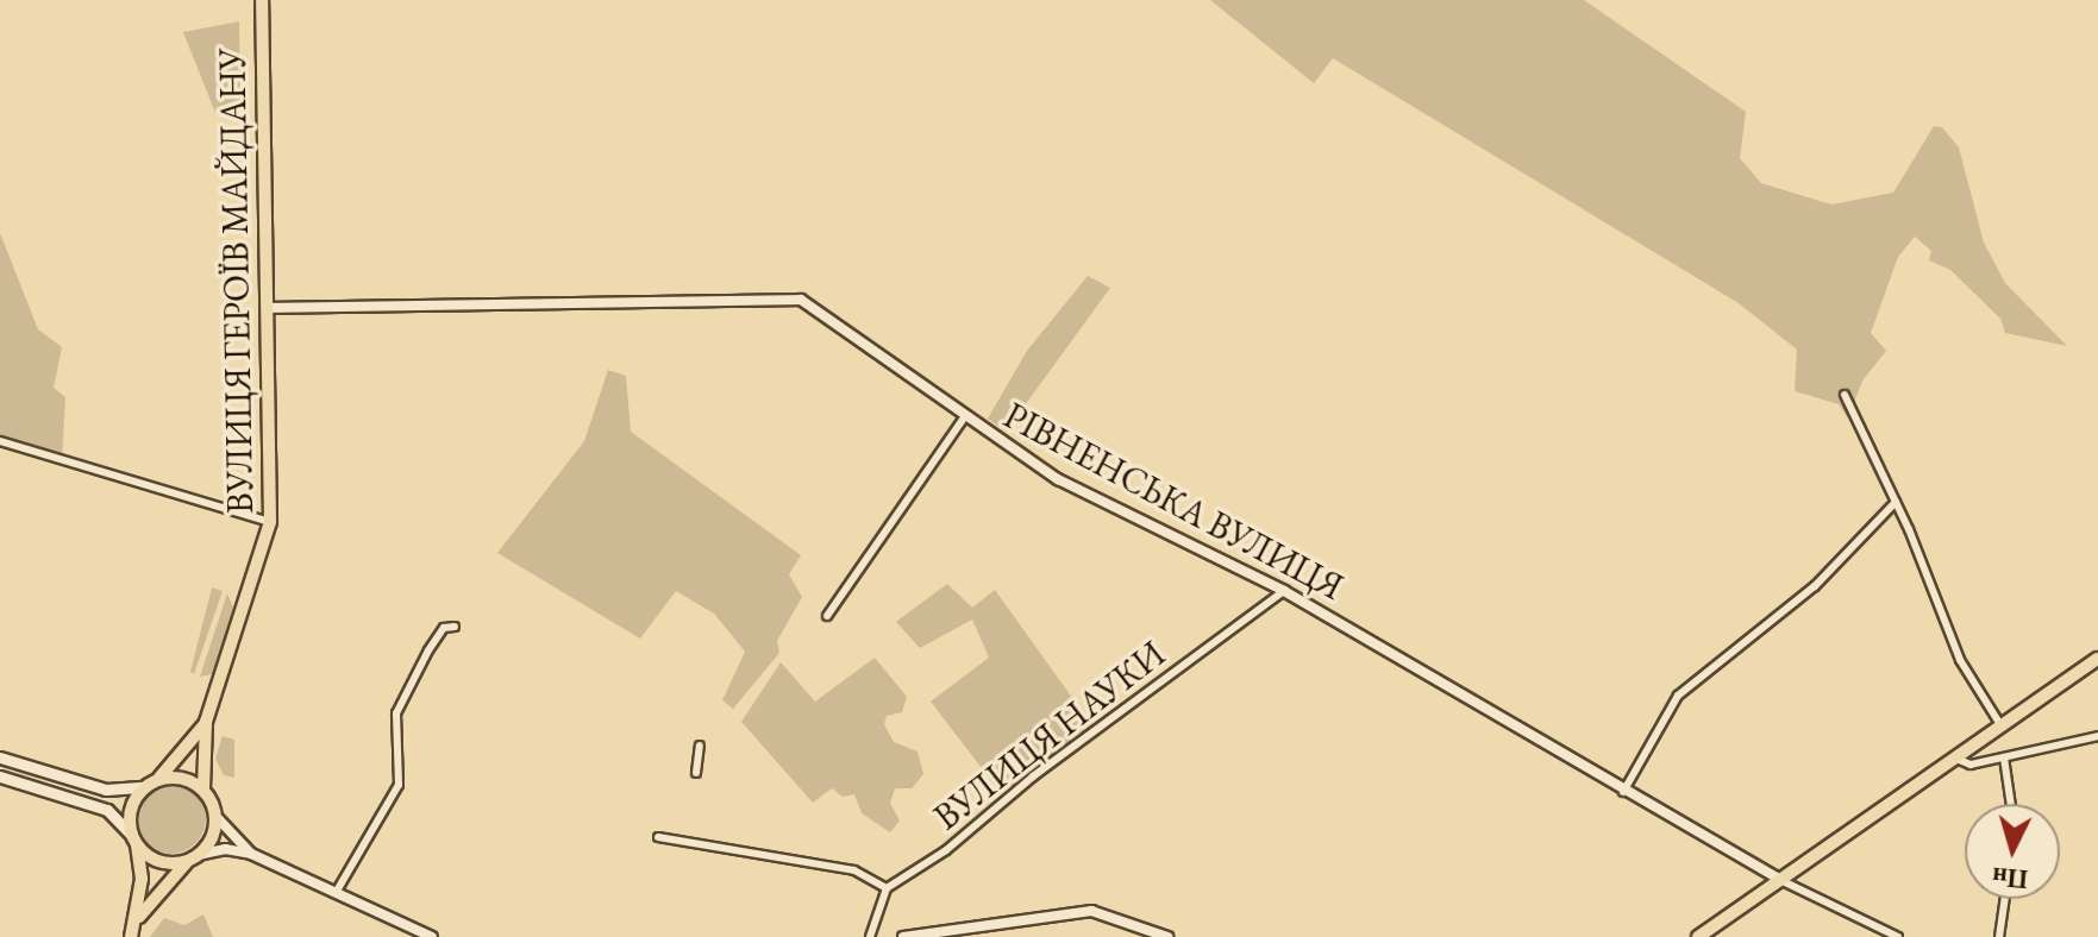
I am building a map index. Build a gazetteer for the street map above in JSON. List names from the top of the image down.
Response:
{
  "streets": {
    "main road": ["ВУЛИЦЯ ГЕРОЇВ МАЙДАНУ"],
    "street": ["РІВНЕНСЬКА ВУЛИЦЯ", "ВУЛИЦЯ НАУКИ"]
  },
  "crossings": [
    ["ВУЛИЦЯ ГЕРОЇВ МАЙДАНУ", "РІВНЕНСЬКА ВУЛИЦЯ"],
    ["РІВНЕНСЬКА ВУЛИЦЯ", "ВУЛИЦЯ НАУКИ"]
  ],
  "north": "bottom"
}
